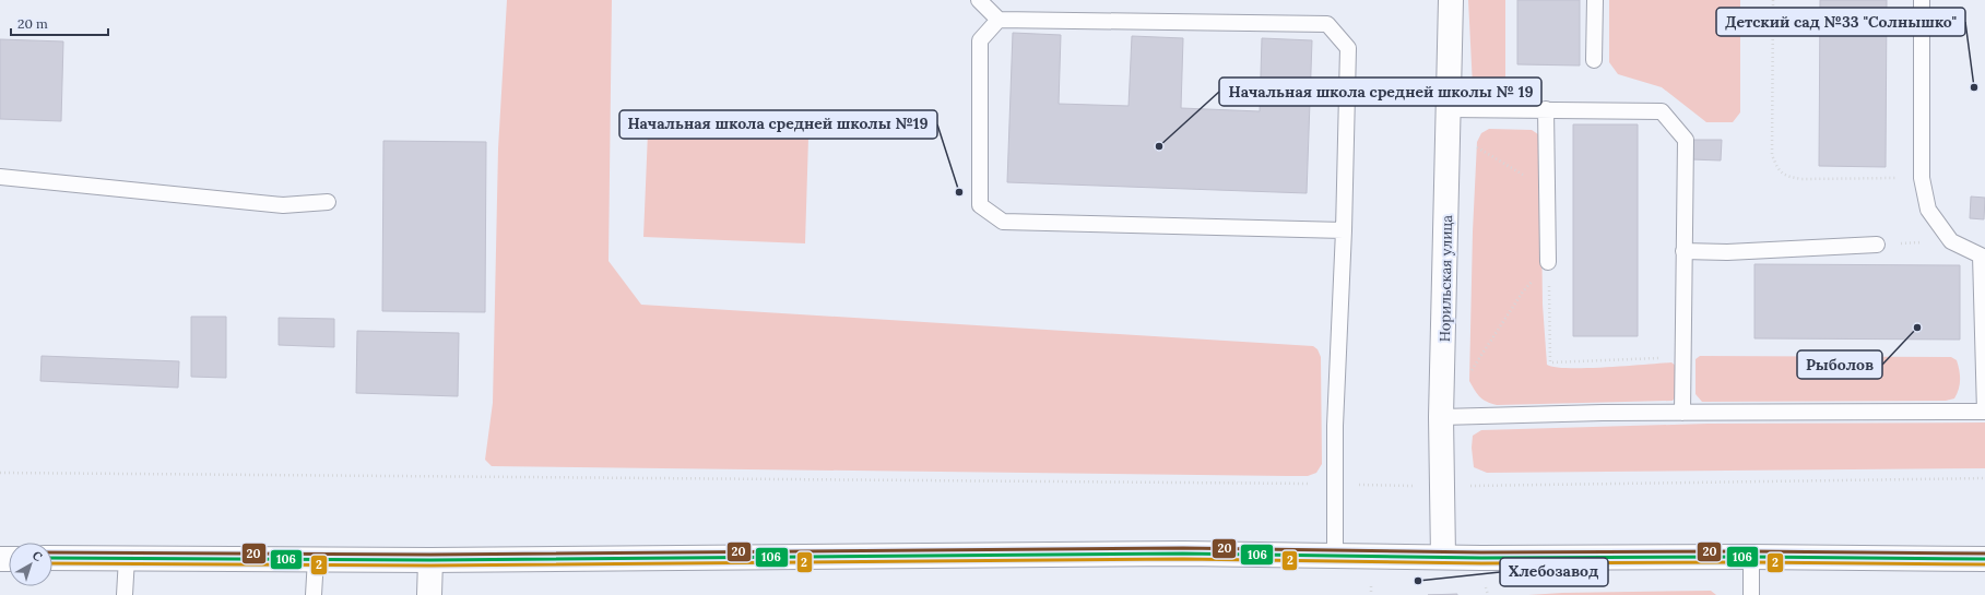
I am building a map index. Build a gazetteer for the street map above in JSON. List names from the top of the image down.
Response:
{
  "streets": {
    "main road": ["Норильская улица"]
  },
  "places": [
    "Детский сад №33 \"Солнышко\"",
    "Начальная школа средней школы № 19",
    "Начальная школа средней школы №19",
    "Рыболов",
    "Хлебoзавод"
  ],
  "lines": ["transit line 20", "transit line 106", "transit line 2"],
  "scale_bar": "20 m",
  "north": "top right"
}
